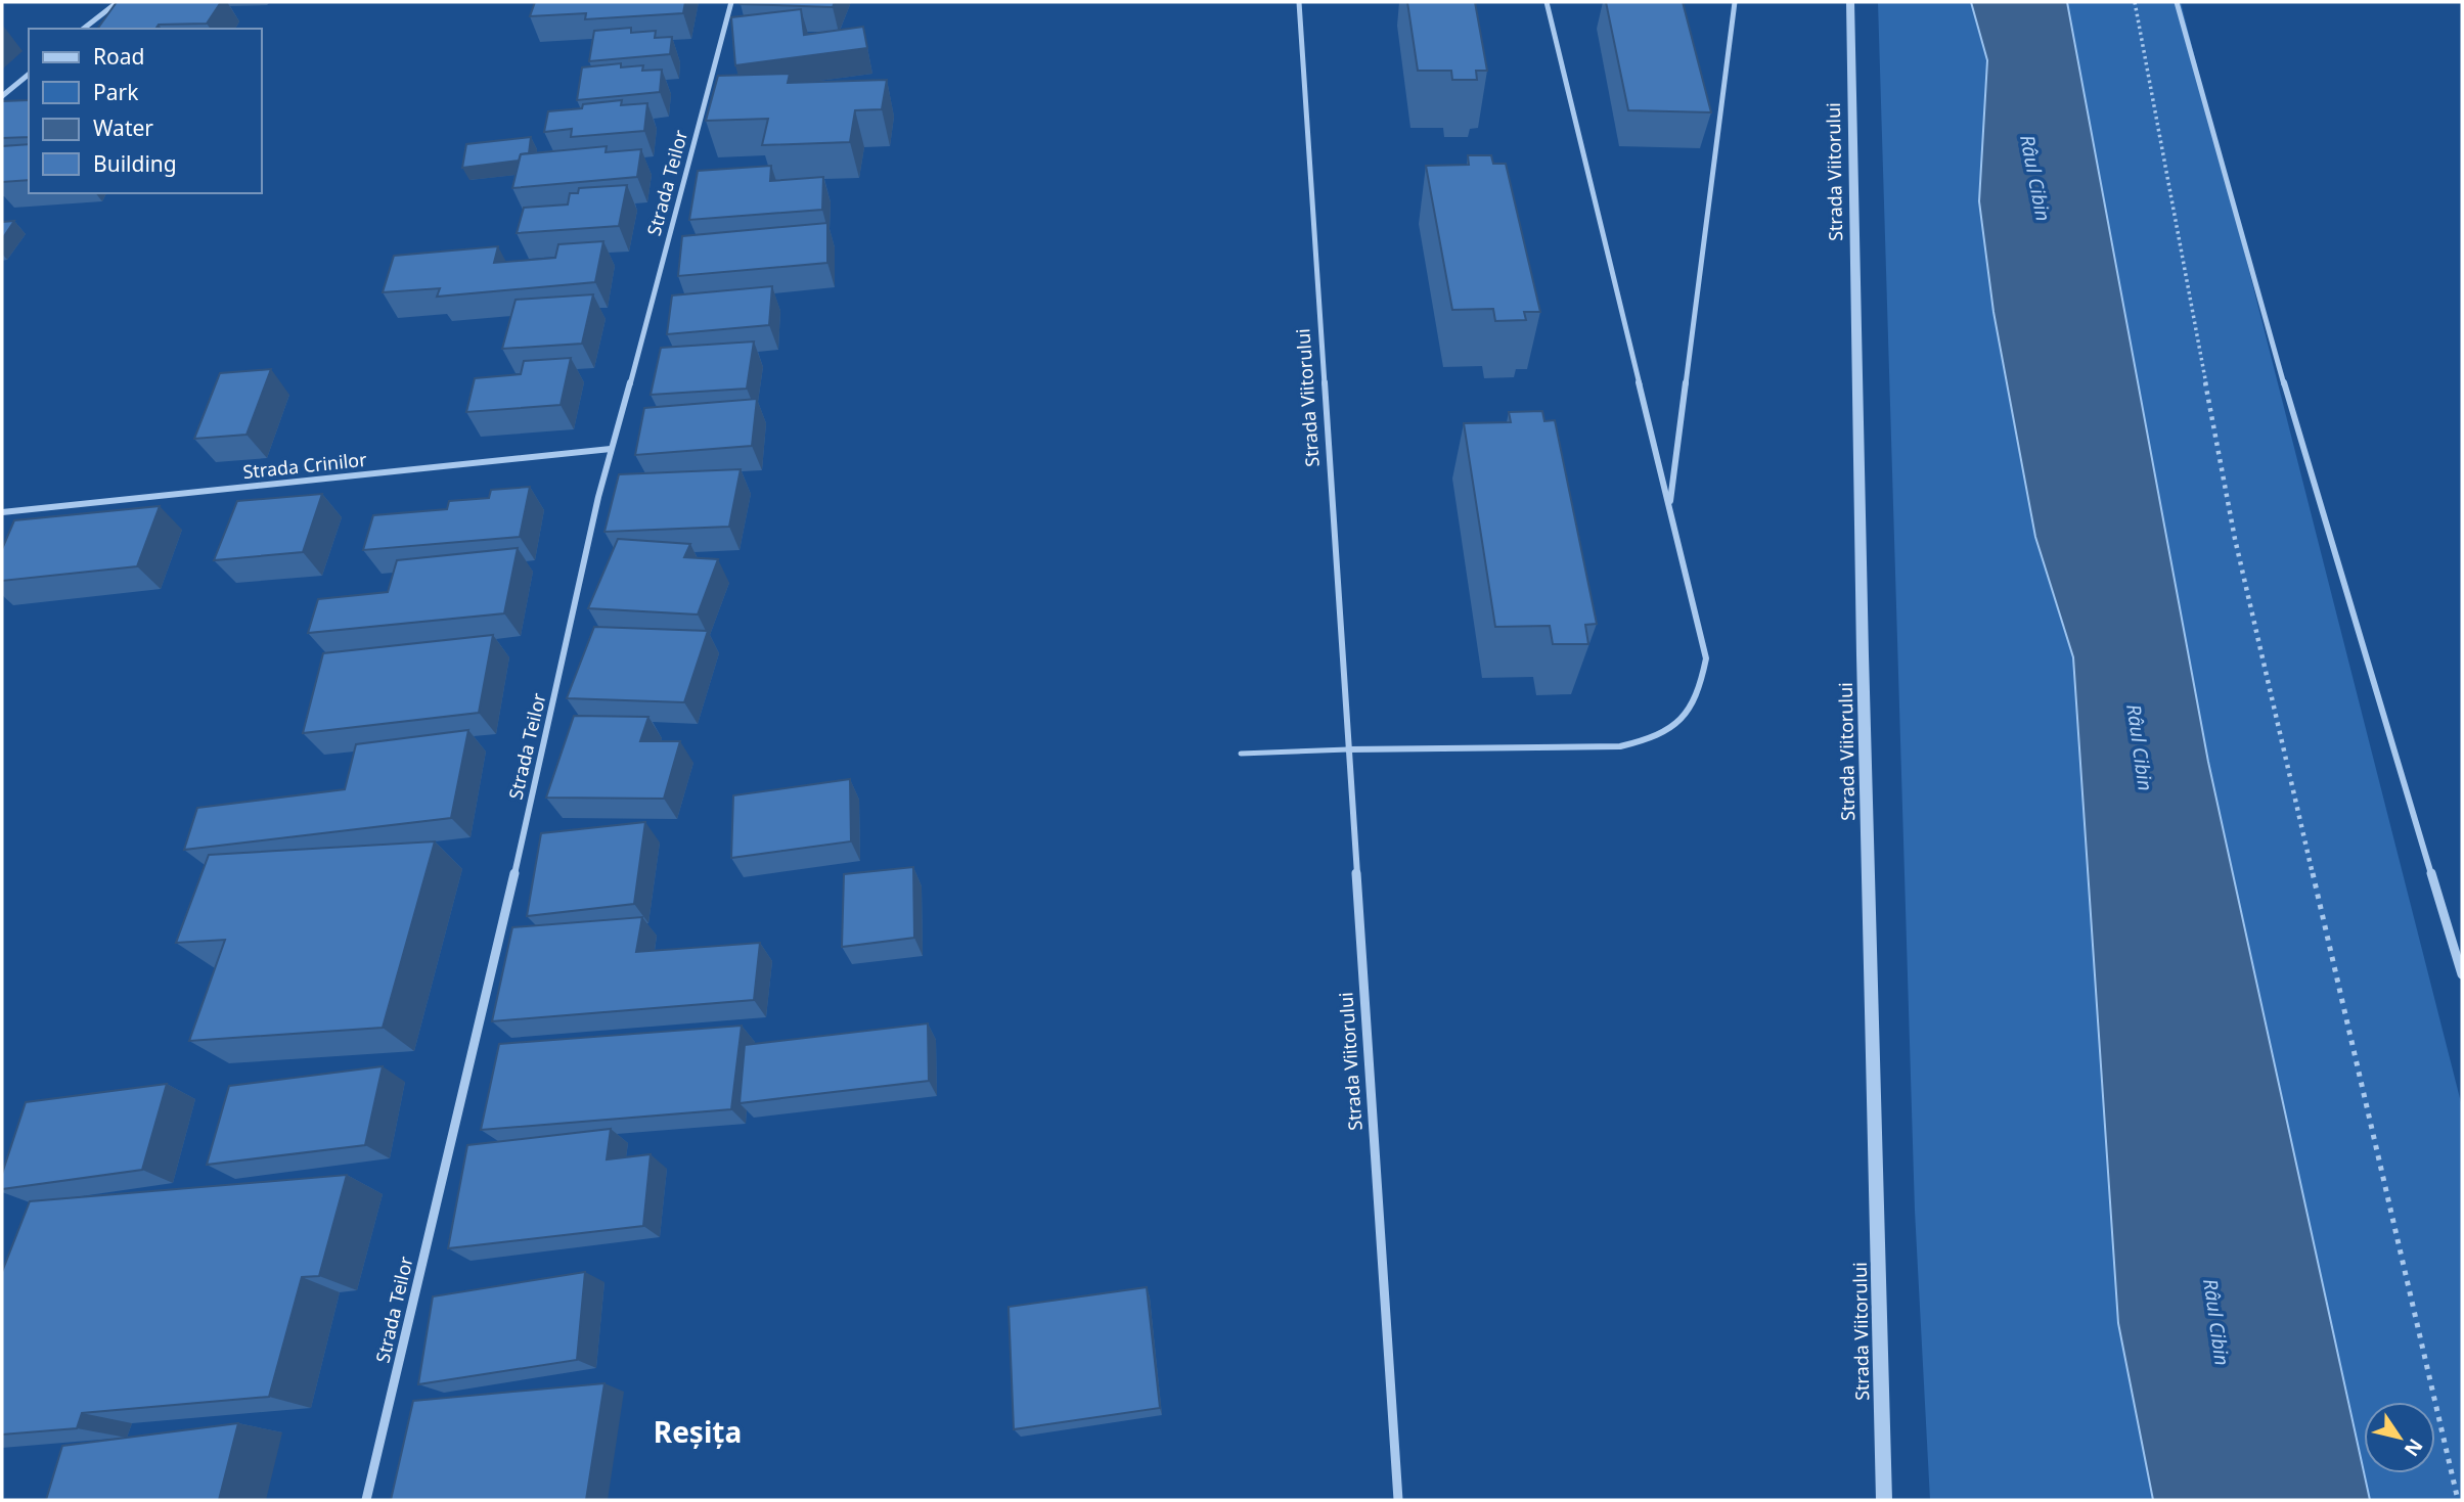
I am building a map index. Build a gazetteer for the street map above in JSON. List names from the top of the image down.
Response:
{
  "streets": {
    "street": ["Strada Viitorului", "Strada Teilor", "Strada Crinilor"]
  },
  "crossings": [
    ["Strada Teilor", "Strada Crinilor"]
  ],
  "districts": ["Reșița"],
  "water": ["Râul Cibin"],
  "legend": [
    "Road",
    "Park",
    "Water",
    "Building"
  ],
  "north": "bottom right"
}
